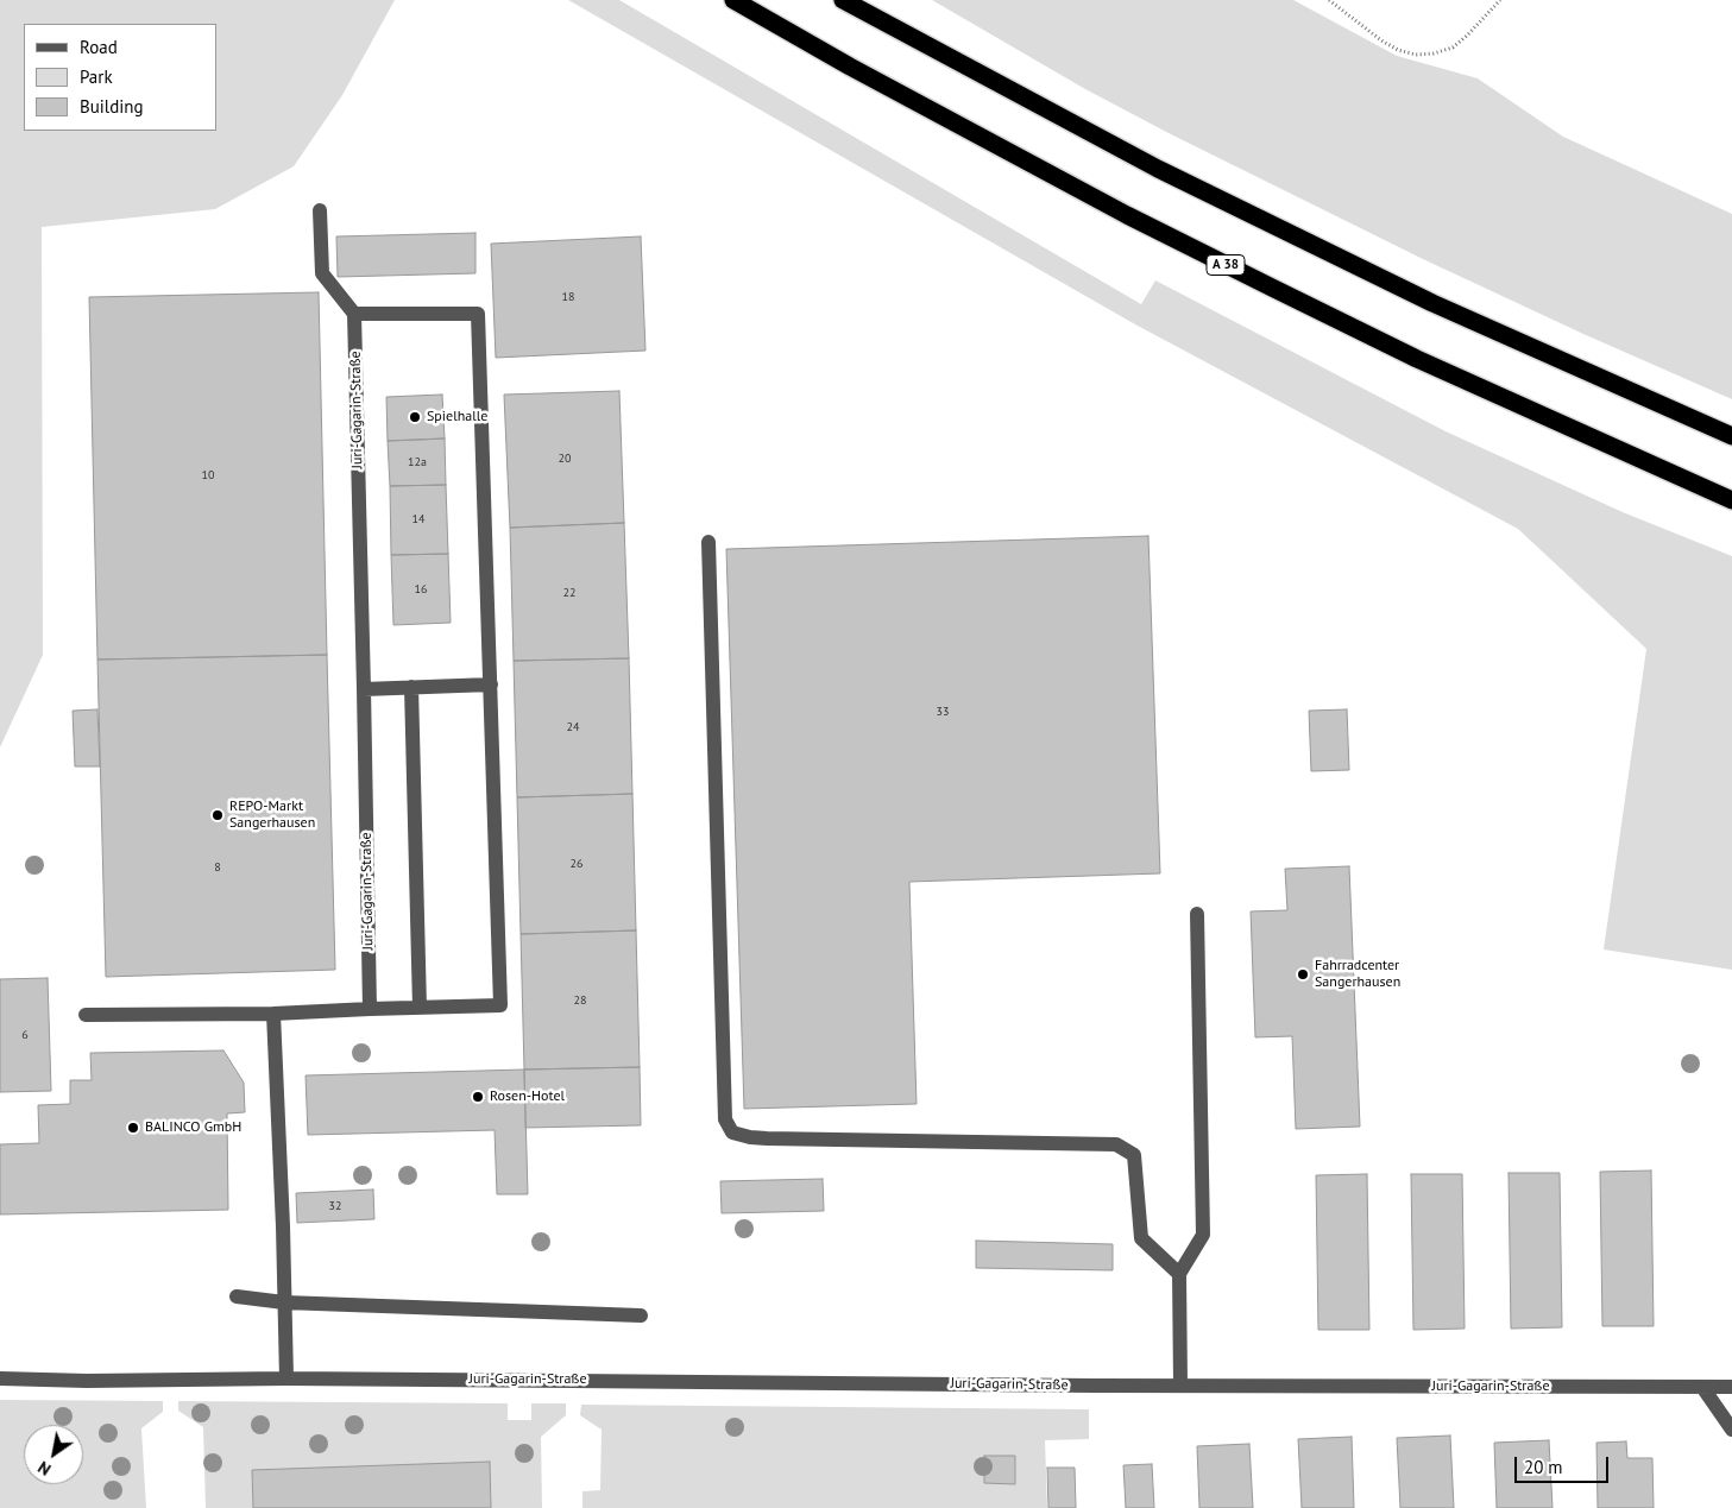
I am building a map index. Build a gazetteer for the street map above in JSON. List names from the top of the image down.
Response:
{
  "streets": {
    "highway": ["A 38"],
    "street": ["Juri-Gagarin-Straße"]
  },
  "places": [
    "Spielhalle",
    "REPO-Markt Sangerhausen",
    "Fahrradcenter Sangerhausen",
    "Rosen-Hotel",
    "BALINCO GmbH"
  ],
  "house_numbers": [
    "18",
    "20",
    "12a",
    "10",
    "14",
    "16",
    "22",
    "33",
    "24",
    "26",
    "8",
    "28",
    "6",
    "32"
  ],
  "legend": ["Road", "Park", "Building"],
  "scale_bar": "20 m",
  "north": "bottom left"
}
